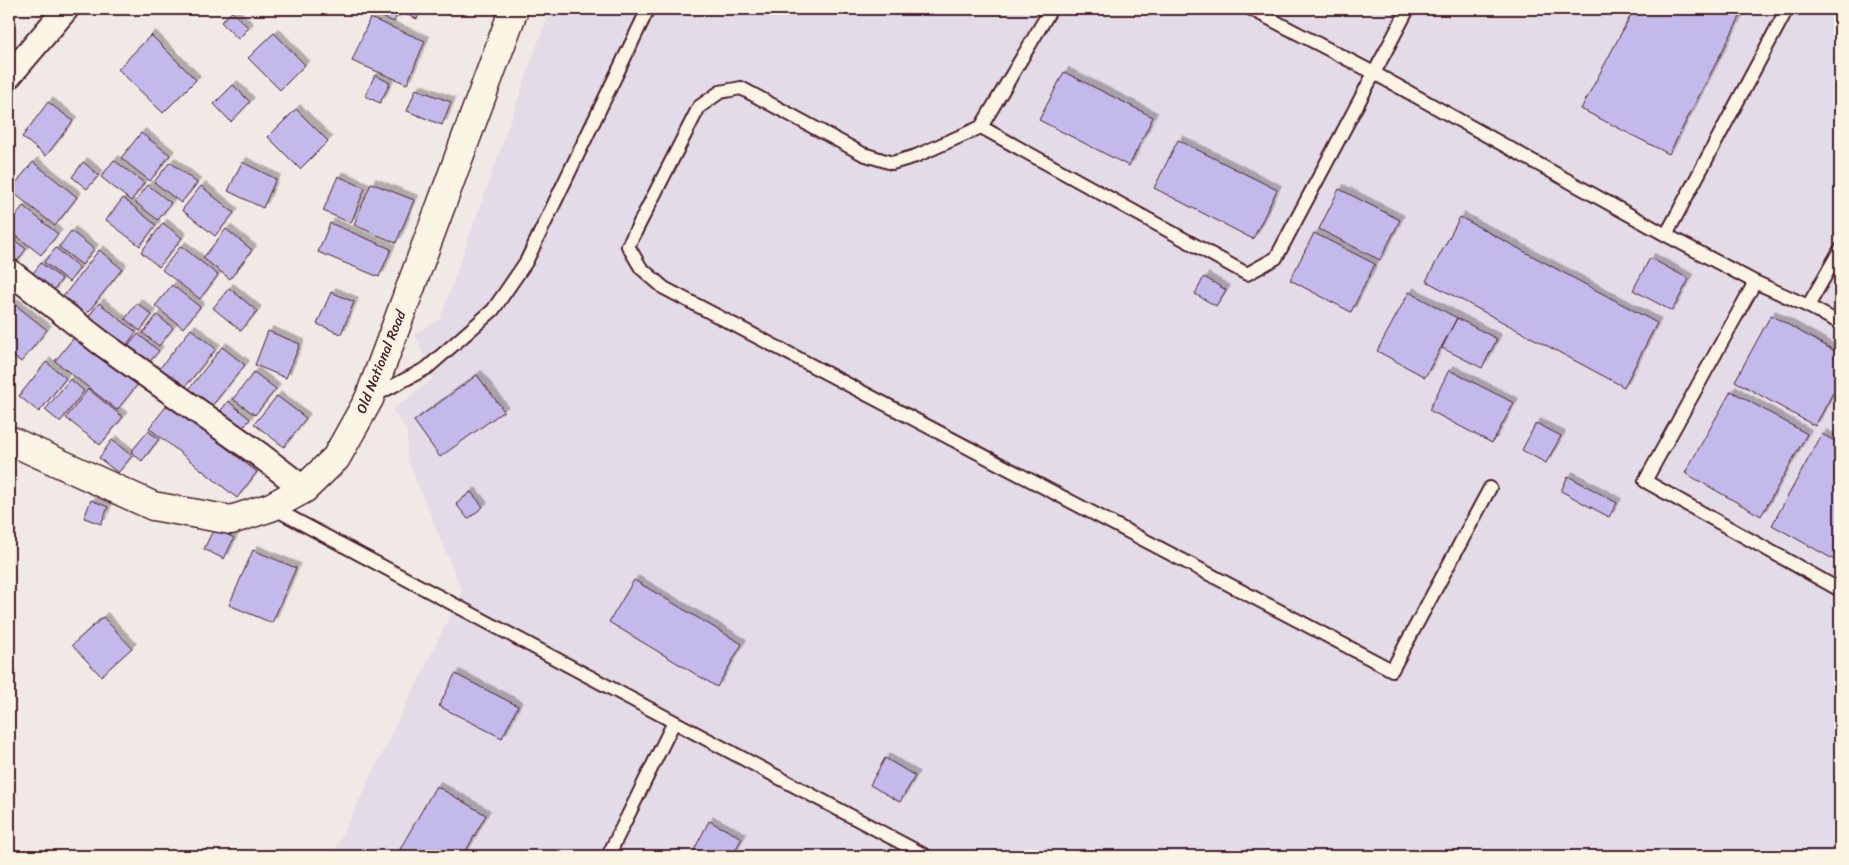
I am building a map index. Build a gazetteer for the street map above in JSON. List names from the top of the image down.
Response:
{
  "streets": {
    "main road": ["Old National Road"]
  }
}
